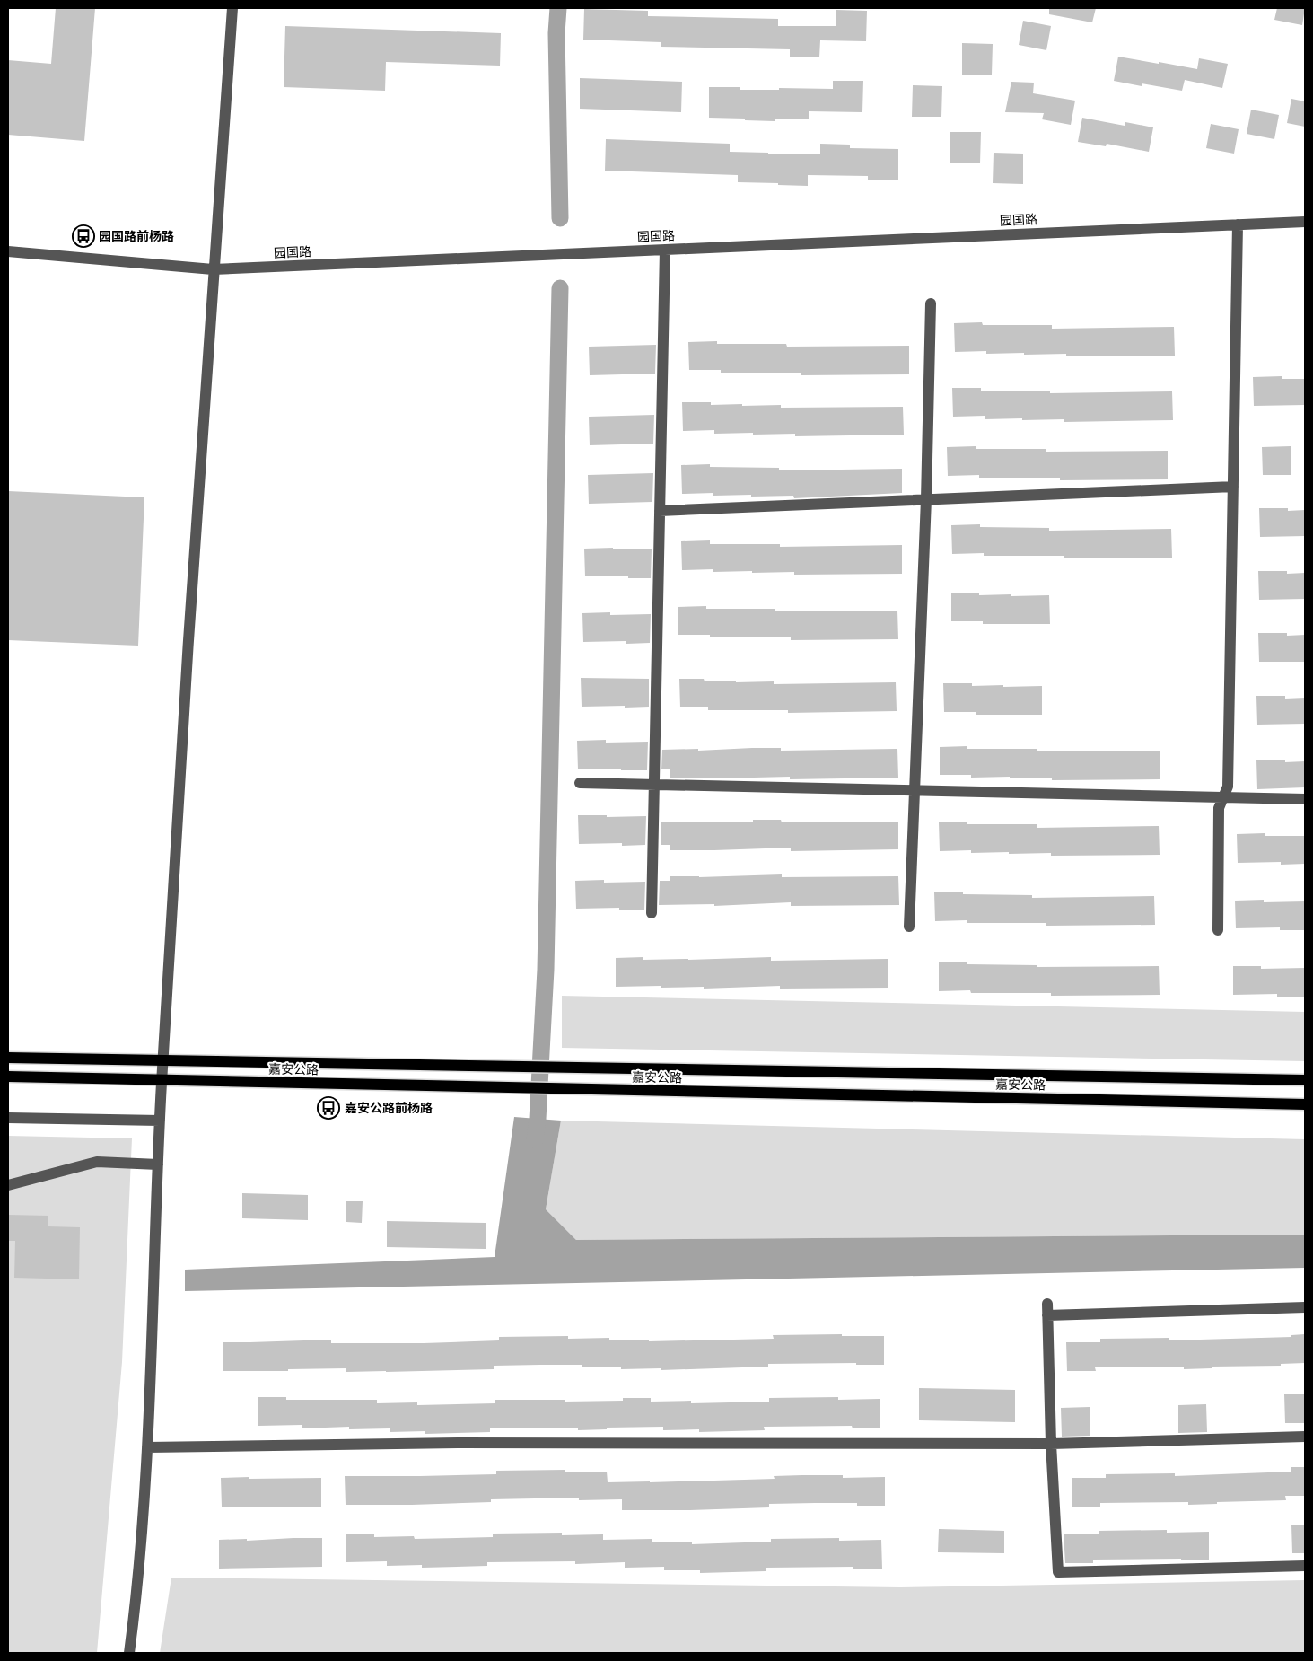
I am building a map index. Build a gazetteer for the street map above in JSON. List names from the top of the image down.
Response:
{
  "streets": {
    "main road": ["嘉安公路"],
    "street": ["园国路"]
  },
  "places": {
    "bus stop": ["园国路前杨路", "嘉安公路前杨路"]
  }
}
